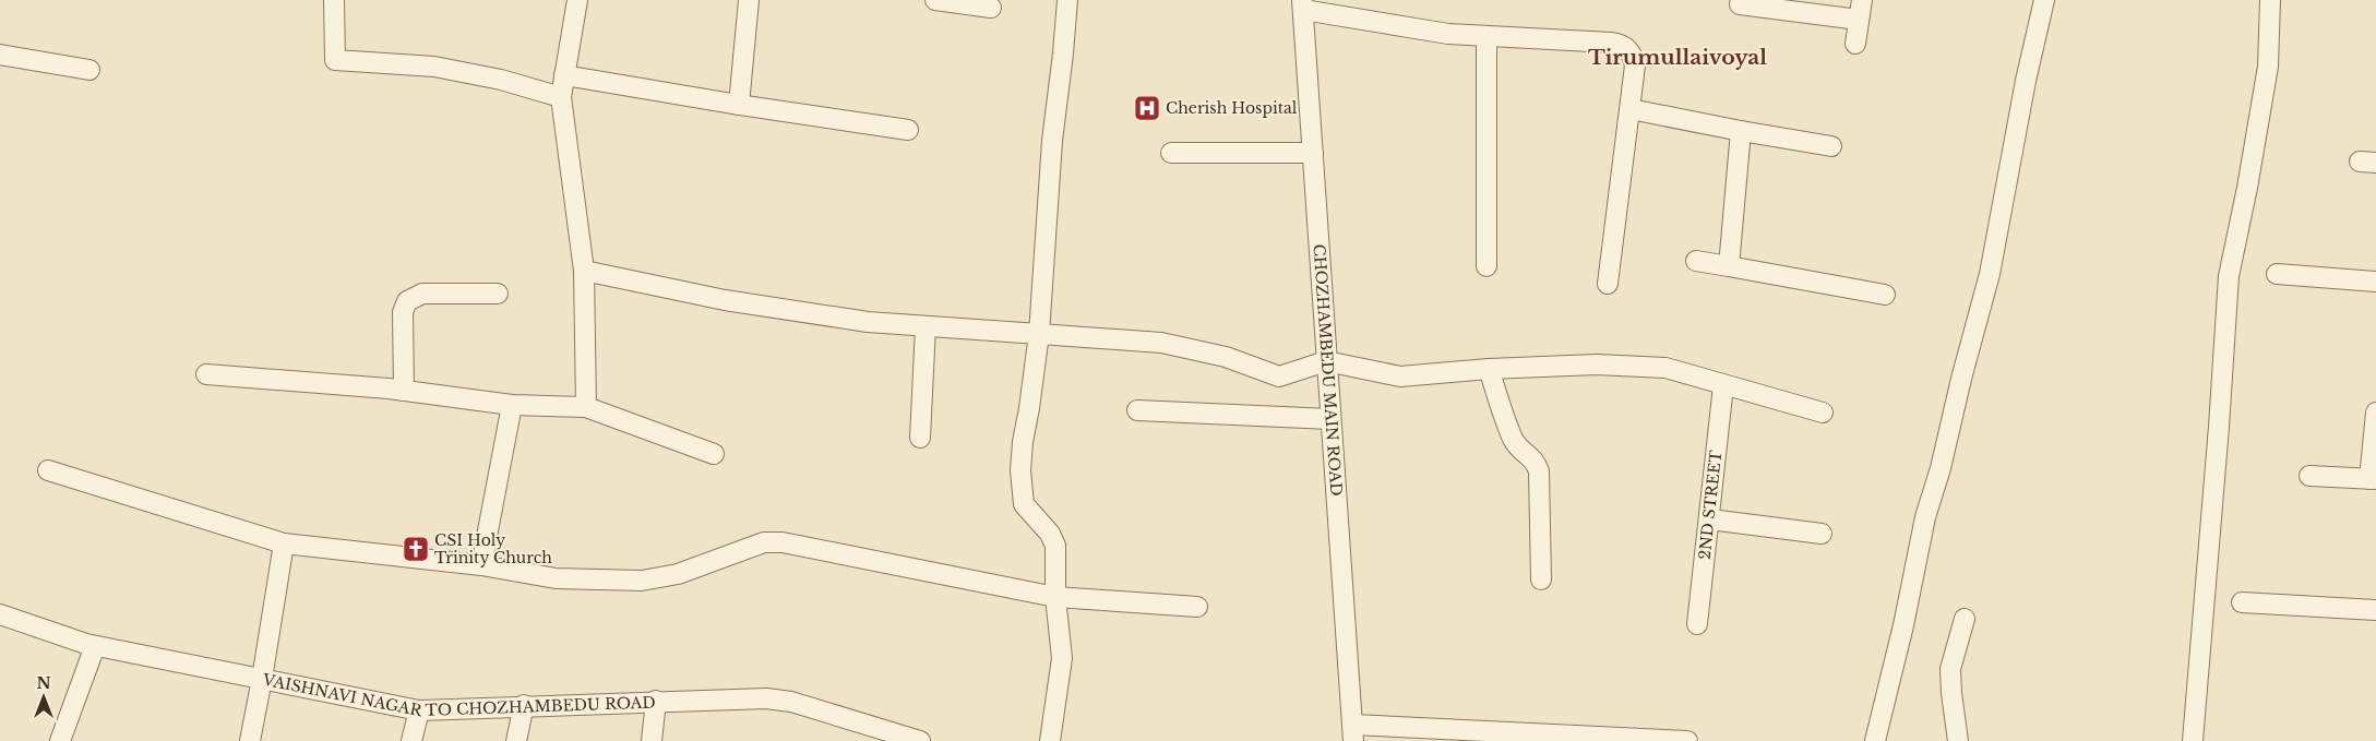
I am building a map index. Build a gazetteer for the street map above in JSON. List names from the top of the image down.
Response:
{
  "streets": {
    "street": ["CHOZHAMBEDU MAIN ROAD", "2ND STREET", "VAISHNAVI NAGAR TO CHOZHAMBEDU ROAD"]
  },
  "districts": ["Tirumullaivoyal"],
  "places": {
    "hospital": ["Cherish Hospital"],
    "church": ["CSI Holy Trinity Church"]
  },
  "north": "top"
}
